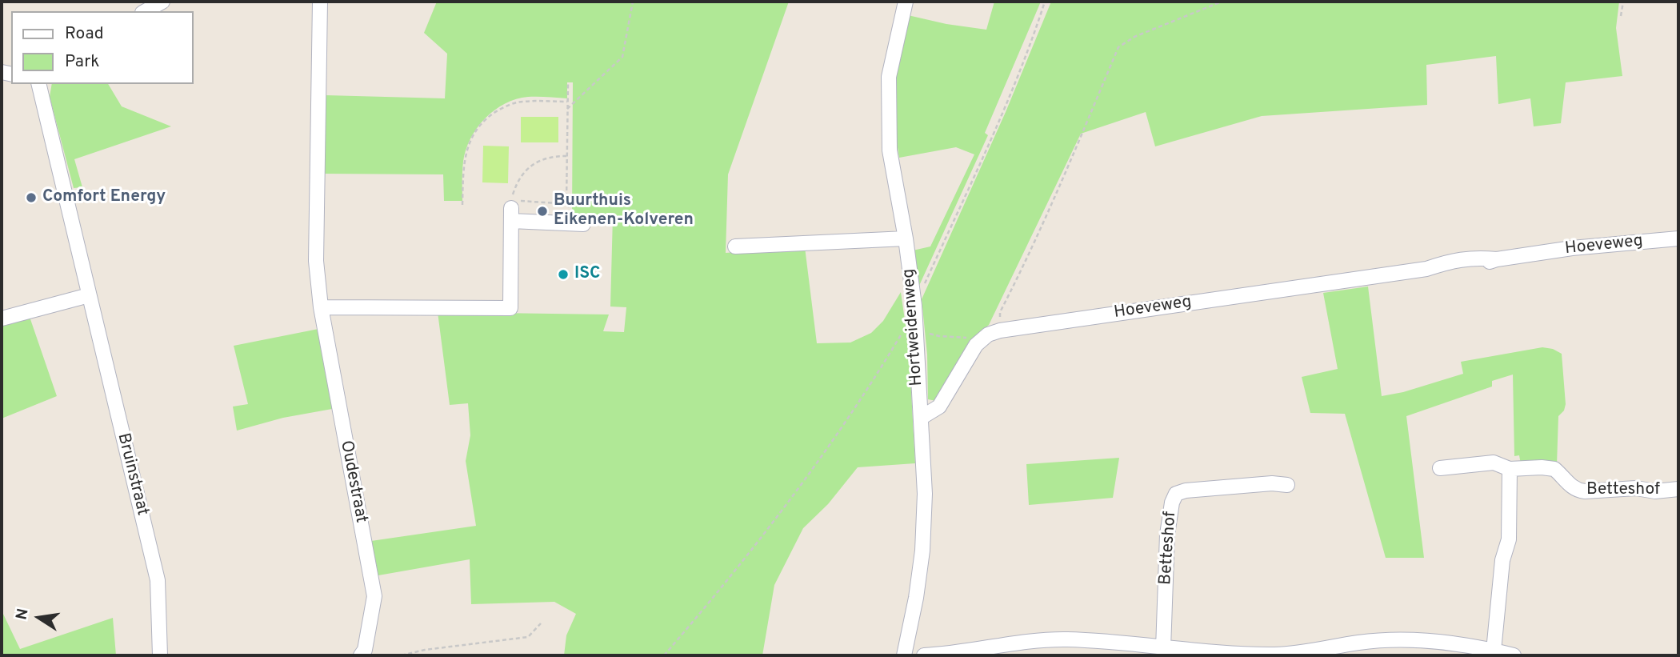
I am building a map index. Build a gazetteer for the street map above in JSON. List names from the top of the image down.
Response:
{
  "streets": {
    "street": [
      "Hoeveweg",
      "Hortweidenweg",
      "Bruinstraat",
      "Oudestraat",
      "Betteshof"
    ]
  },
  "places": ["Comfort Energy", "Buurthuis Eikenen-Kolveren", "ISC"],
  "legend": ["Road", "Park"],
  "north": "left"
}
